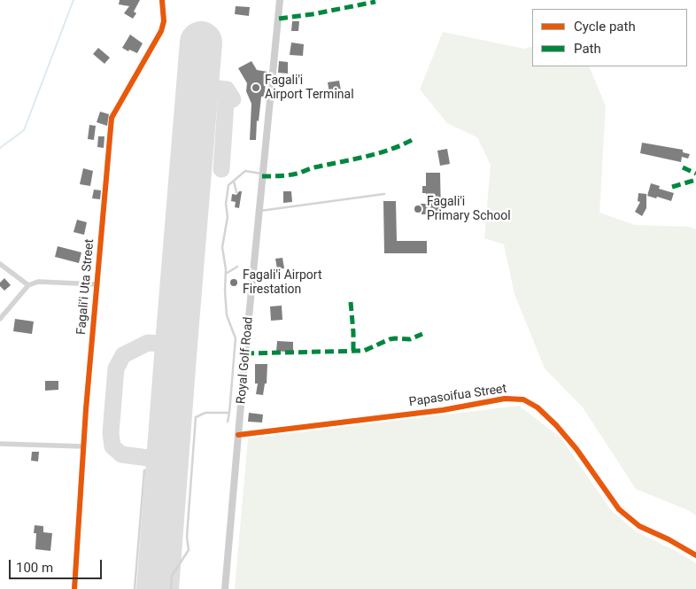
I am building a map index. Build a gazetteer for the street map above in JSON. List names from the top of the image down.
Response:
{
  "streets": {
    "main road": ["Royal Golf Road"],
    "street": ["Fagali'i Uta Street", "Papasoifua Street"]
  },
  "crossings": [
    ["Royal Golf Road", "Papasoifua Street"]
  ],
  "places": ["Fagali'i Airport Terminal", "Fagali'i Primary School", "Fagali'i Airport Firestation"],
  "legend": ["Cycle path", "Path"],
  "scale_bar": "100 m"
}
